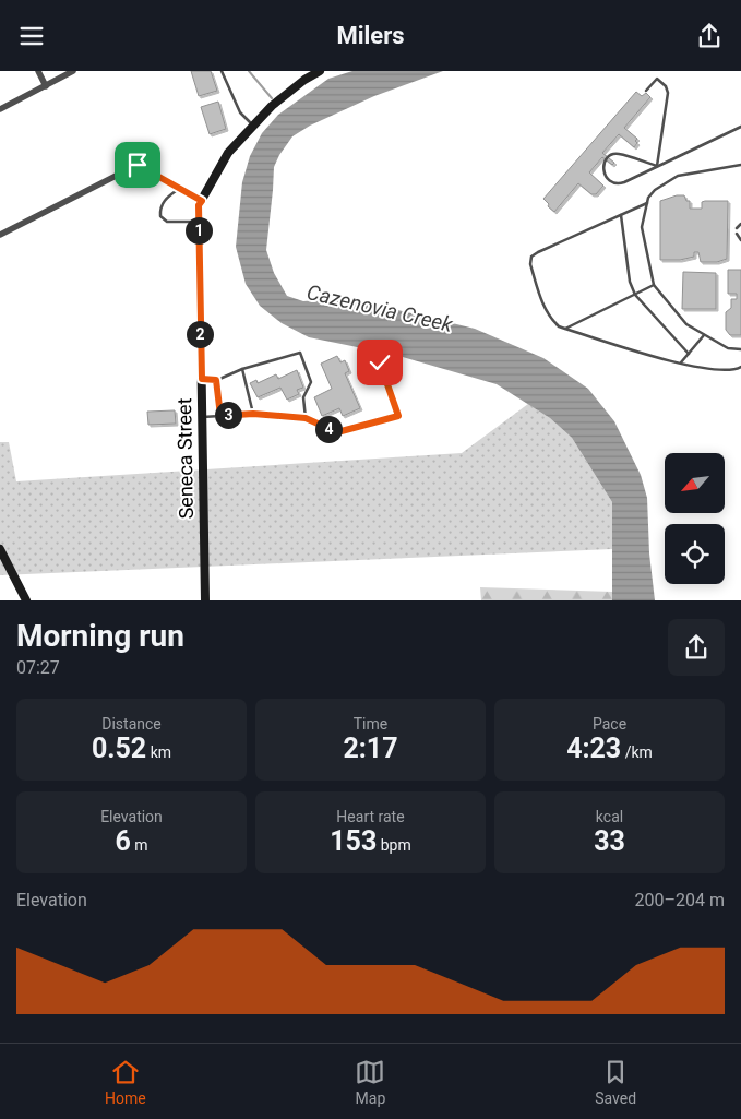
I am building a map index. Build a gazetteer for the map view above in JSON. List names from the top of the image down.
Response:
{
  "streets": {
    "street": ["Seneca Street"]
  },
  "water": ["Cazenovia Creek"],
  "north": "bottom left",
  "page": {
    "header": "Milers",
    "pins": [
      "1",
      "2",
      "3",
      "4"
    ],
    "heading": ["Morning run", "07:27"],
    "stats": [
      ["Distance", "0.52 km"],
      ["Time", "2:17"],
      ["Pace", "4:23 /km"],
      ["Elevation", "6 m"],
      ["Heart rate", "153 bpm"],
      ["kcal", "33"]
    ],
    "chart": ["Elevation", "200–204 m"],
    "tabs": ["Home", "Map", "Saved"]
  }
}
